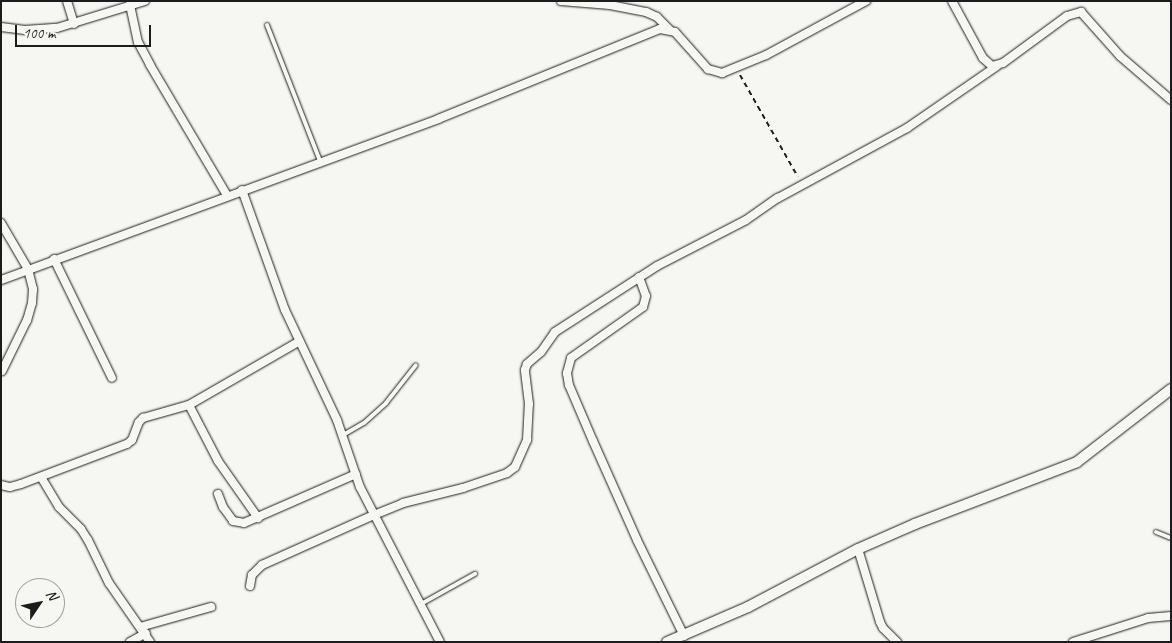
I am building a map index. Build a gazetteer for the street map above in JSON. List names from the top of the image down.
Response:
{
  "scale_bar": "100 m",
  "north": "top right"
}
